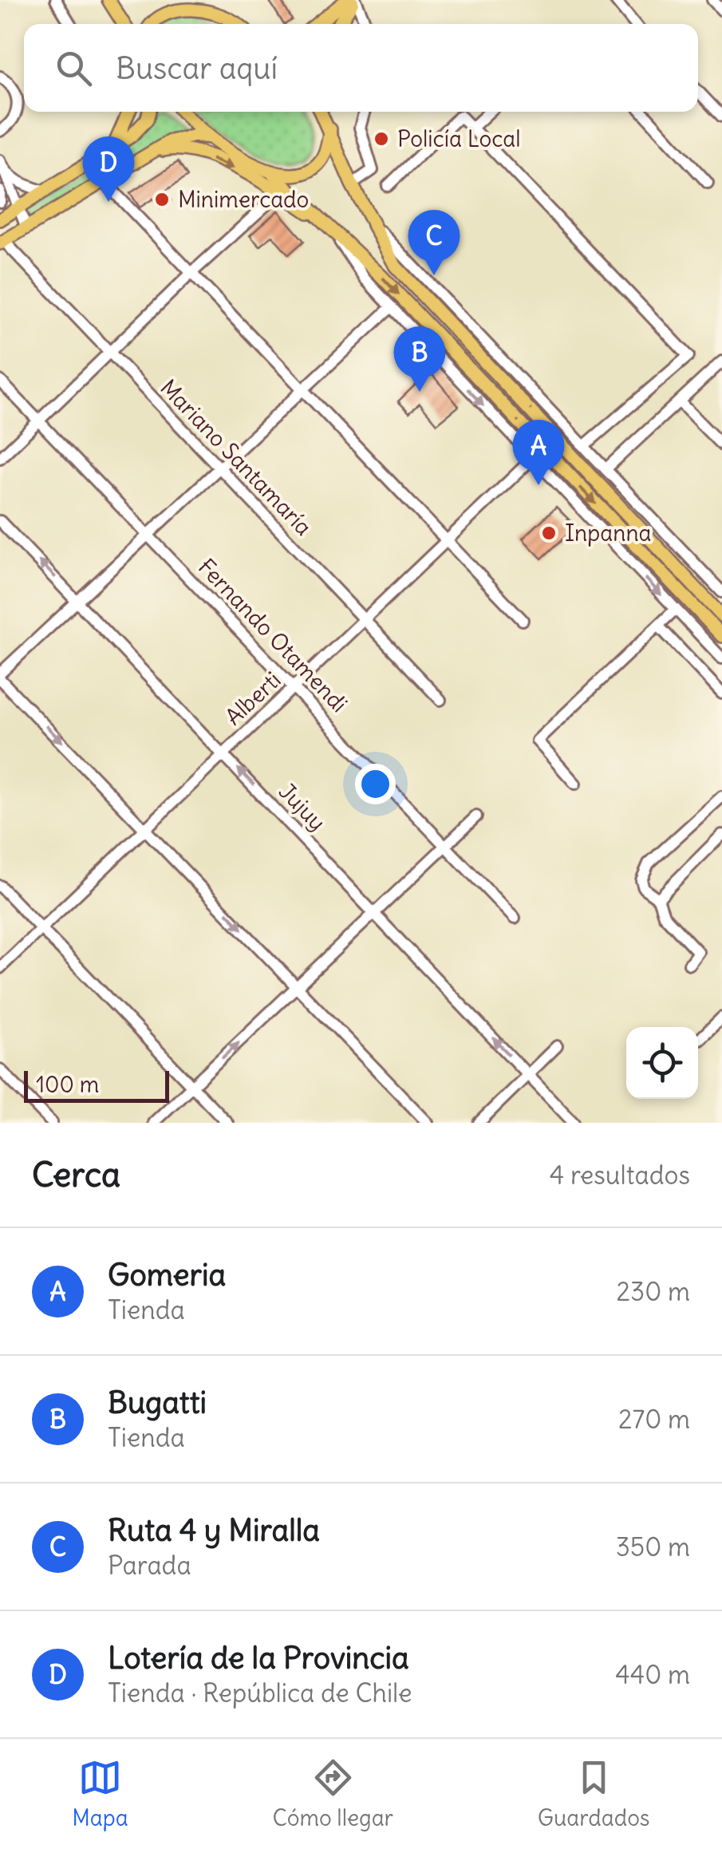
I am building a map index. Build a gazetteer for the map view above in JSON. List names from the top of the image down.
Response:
{
  "streets": {
    "street": [
      "Mariano Santamaría",
      "Fernando Otamendi",
      "Alberti",
      "Jujuy"
    ]
  },
  "crossings": [
    ["Mariano Santamaría", "Alberti"],
    ["Fernando Otamendi", "Alberti"],
    ["Alberti", "Jujuy"]
  ],
  "one_way": ["Jujuy"],
  "places": ["Policía Local", "Minimercado", "Inpanna"],
  "scale_bar": "100 m",
  "page": {
    "search": "Buscar aquí",
    "pins": [
      "D",
      "C",
      "B",
      "A"
    ],
    "scale": "100 m",
    "heading": ["Cerca", "4 resultados"],
    "list": [
      {
        "mark": "A",
        "name": "Gomeria",
        "note": "Tienda",
        "value": "230 m"
      },
      {
        "mark": "B",
        "name": "Bugatti",
        "note": "Tienda",
        "value": "270 m"
      },
      {
        "mark": "C",
        "name": "Ruta 4 y Miralla",
        "note": "Parada",
        "value": "350 m"
      },
      {
        "mark": "D",
        "name": "Lotería de la Provincia",
        "note": "Tienda · República de Chile",
        "value": "440 m"
      }
    ],
    "nav": ["Mapa", "Cómo llegar", "Guardados"]
  }
}
